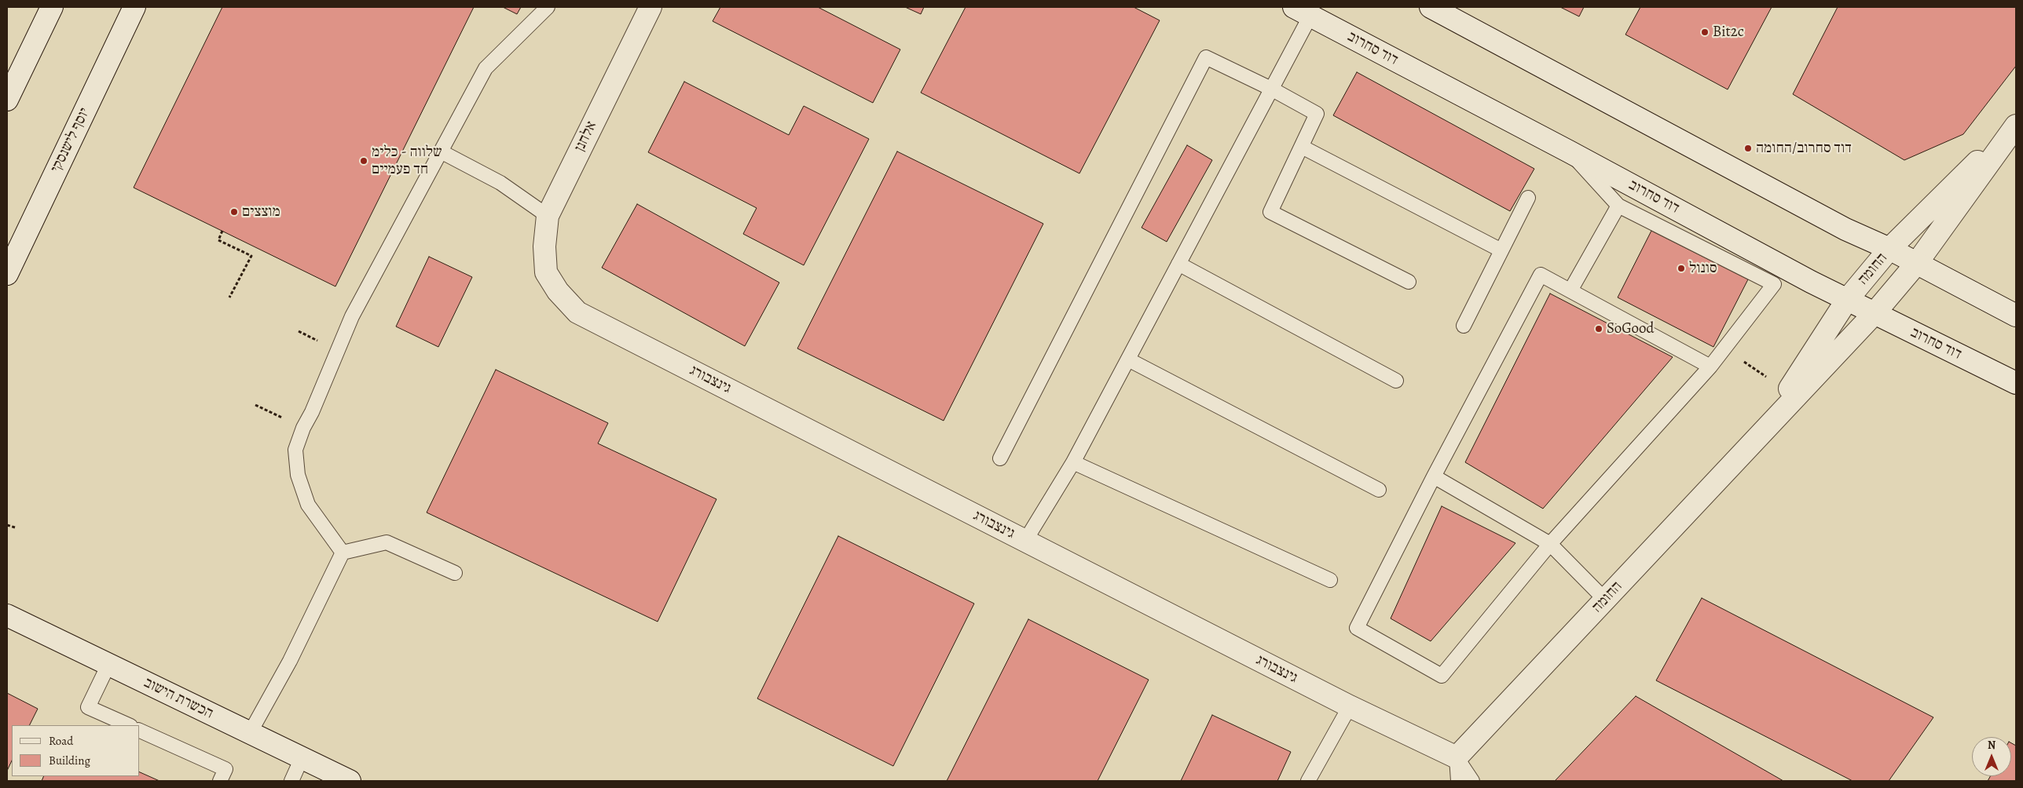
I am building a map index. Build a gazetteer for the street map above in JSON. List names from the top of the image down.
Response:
{
  "streets": {
    "street": [
      "דוד סחרוב",
      "אלחנן",
      "יוסף לישנסקי",
      "החומה",
      "גינצבורג",
      "הכשרת הישוב"
    ]
  },
  "crossings": [
    ["דוד סחרוב", "החומה"],
    ["אלחנן", "גינצבורג"],
    ["החומה", "גינצבורג"]
  ],
  "places": [
    "Bit2c",
    "דוד סחרוב/החומה",
    "שלווה - כלימ חד פעמיים",
    "מוצצים",
    "סונול",
    "SoGood"
  ],
  "legend": ["Road", "Building"],
  "north": "top"
}
